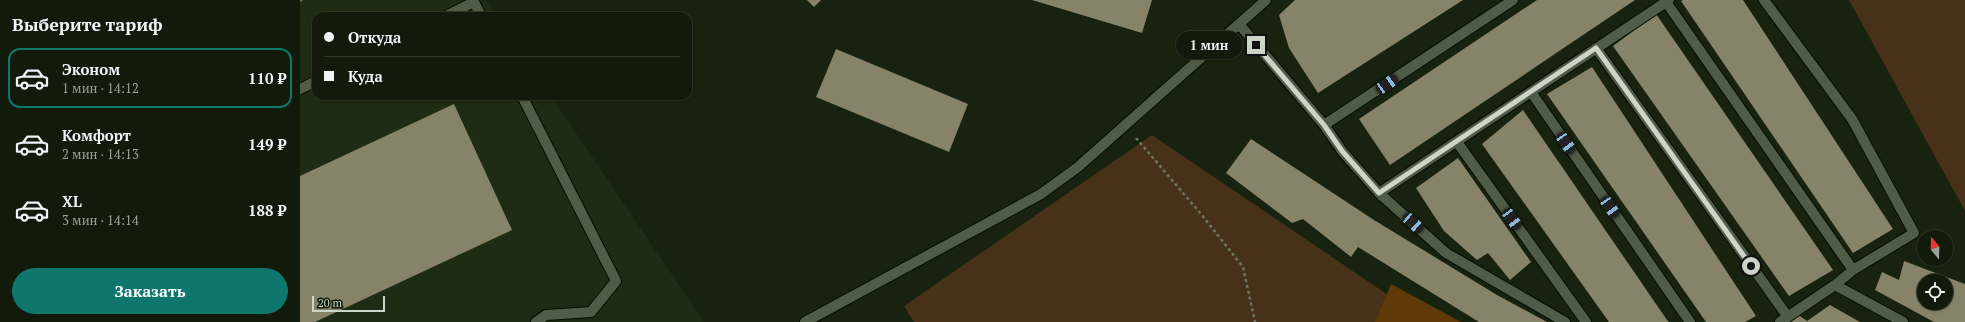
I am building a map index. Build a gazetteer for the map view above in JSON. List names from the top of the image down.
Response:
{
  "scale_bar": "20 m",
  "north": "top",
  "page": {
    "heading": "Выберите тариф",
    "banner": ["Откуда", "Куда"],
    "bubble": "1 мин",
    "list": [
      {
        "name": "Эконом",
        "note": "1 мин · 14:12",
        "value": "110 ₽"
      },
      {
        "name": "Комфорт",
        "note": "2 мин · 14:13",
        "value": "149 ₽"
      },
      {
        "name": "XL",
        "note": "3 мин · 14:14",
        "value": "188 ₽"
      }
    ],
    "buttons": "Заказать",
    "scale": "20 m"
  }
}
